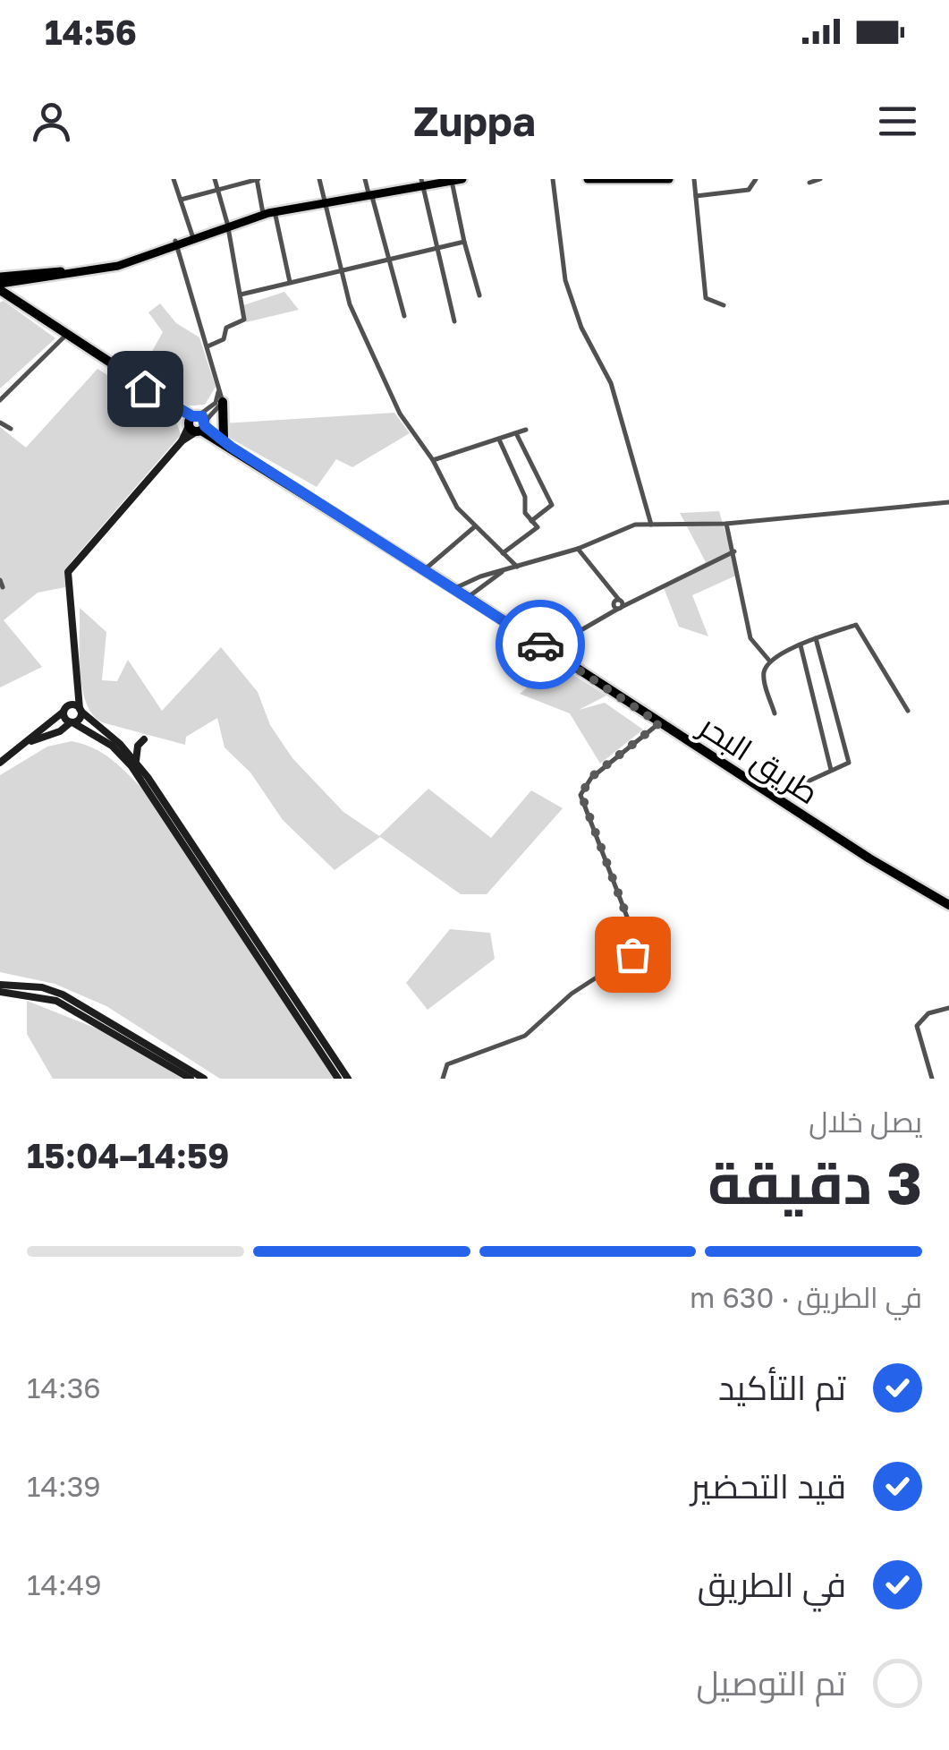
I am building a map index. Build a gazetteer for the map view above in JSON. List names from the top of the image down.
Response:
{
  "streets": {
    "highway": ["طريق البحر"]
  },
  "page": {
    "status": "14:56",
    "header": "Zuppa",
    "heading": ["3 دقيقة", "يصل خلال", "14:59–15:04"],
    "bar": "في الطريق · 630 m",
    "list": [
      ["تم التأكيد", "14:36"],
      ["قيد التحضير", "14:39"],
      ["في الطريق", "14:49"],
      "تم التوصيل"
    ]
  }
}
